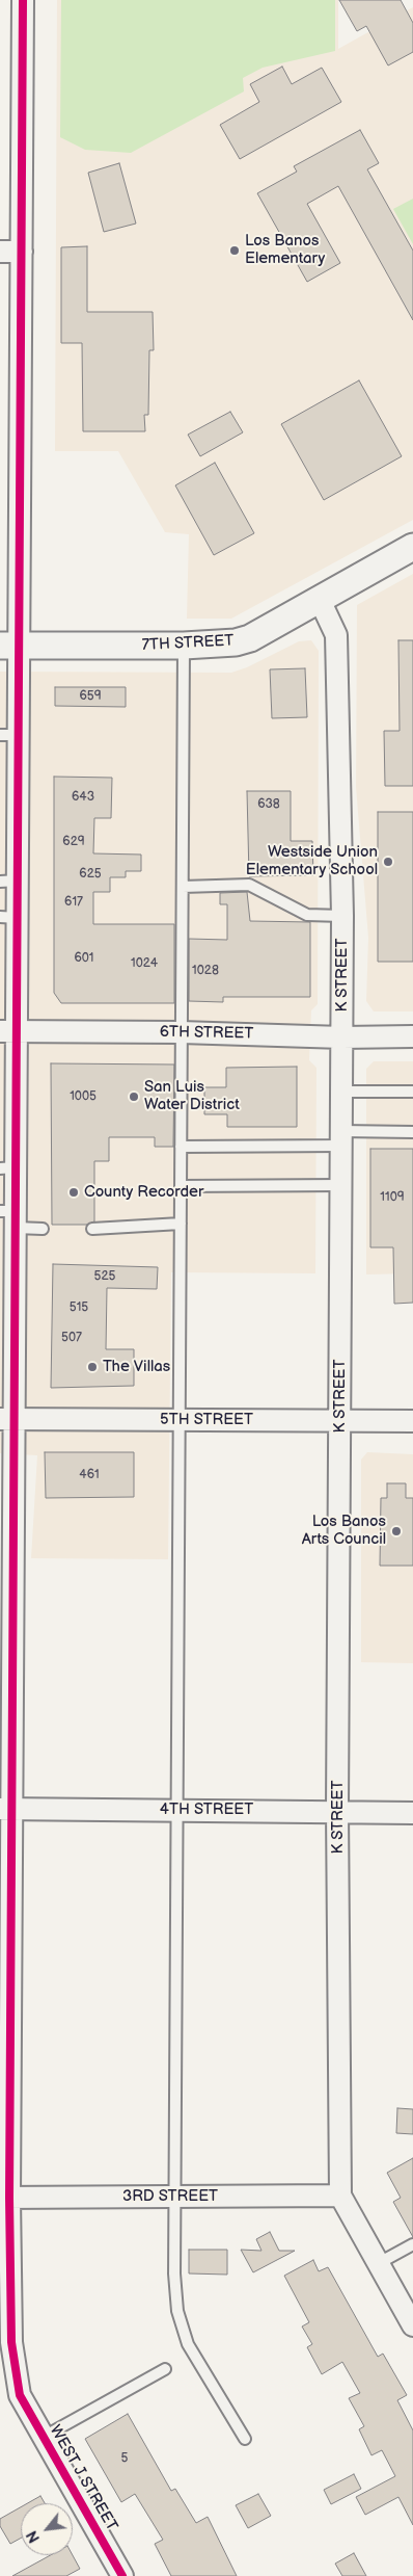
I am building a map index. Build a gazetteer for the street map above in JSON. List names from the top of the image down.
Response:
{
  "streets": {
    "street": [
      "7TH STREET",
      "K STREET",
      "6TH STREET",
      "5TH STREET",
      "4TH STREET",
      "3RD STREET",
      "WEST J STREET"
    ]
  },
  "crossings": [
    ["7TH STREET", "K STREET"],
    ["K STREET", "6TH STREET"],
    ["K STREET", "5TH STREET"],
    ["K STREET", "4TH STREET"],
    ["K STREET", "3RD STREET"],
    ["3RD STREET", "WEST J STREET"]
  ],
  "places": [
    "Los Banos Elementary",
    "Westside Union Elementary School",
    "San Luis Water District",
    "County Recorder",
    "The Villas",
    "Los Banos Arts Council"
  ],
  "house_numbers": [
    "659",
    "643",
    "638",
    "629",
    "625",
    "617",
    "601",
    "1024",
    "1028",
    "1005",
    "1109",
    "525",
    "515",
    "507",
    "461",
    "5"
  ],
  "north": "bottom left"
}
